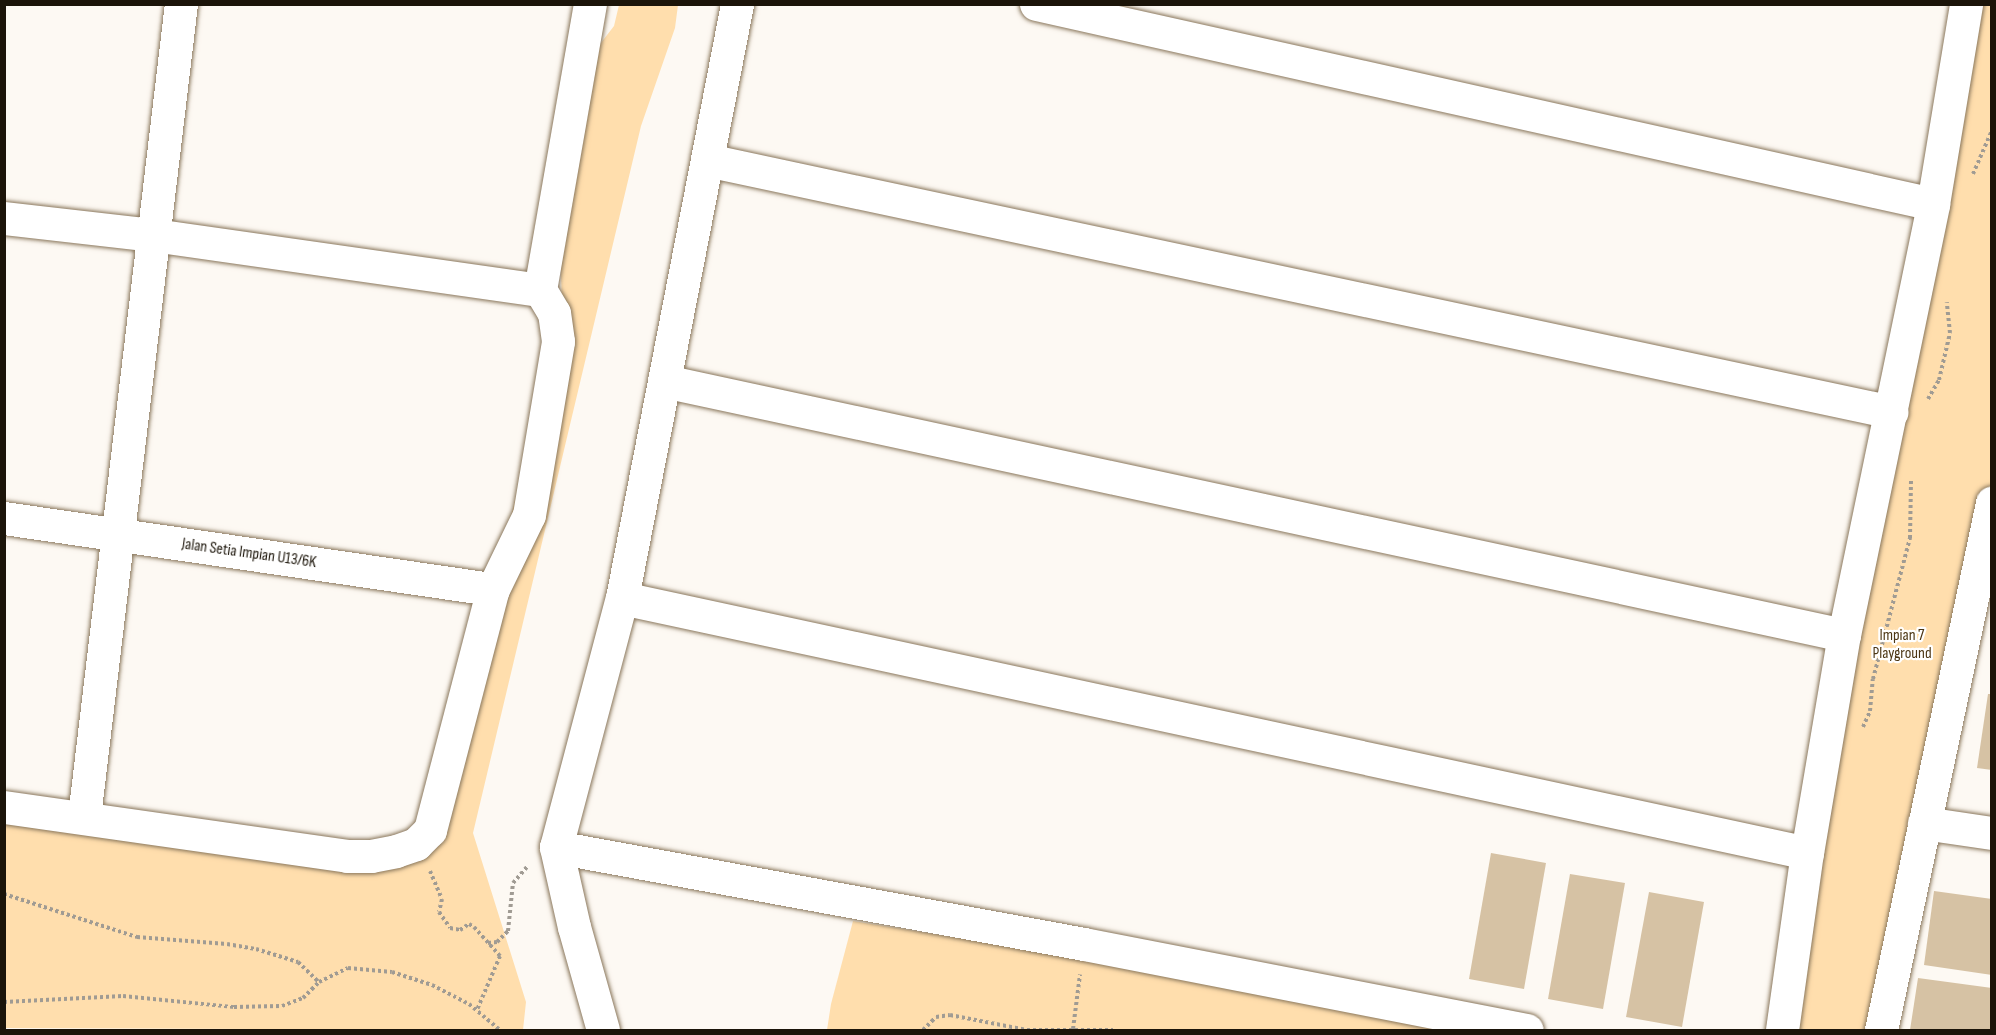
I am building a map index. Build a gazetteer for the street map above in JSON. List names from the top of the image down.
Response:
{
  "streets": {
    "street": ["Jalan Setia Impian U13/6K"]
  },
  "parks": ["Impian 7 Playground"]
}
